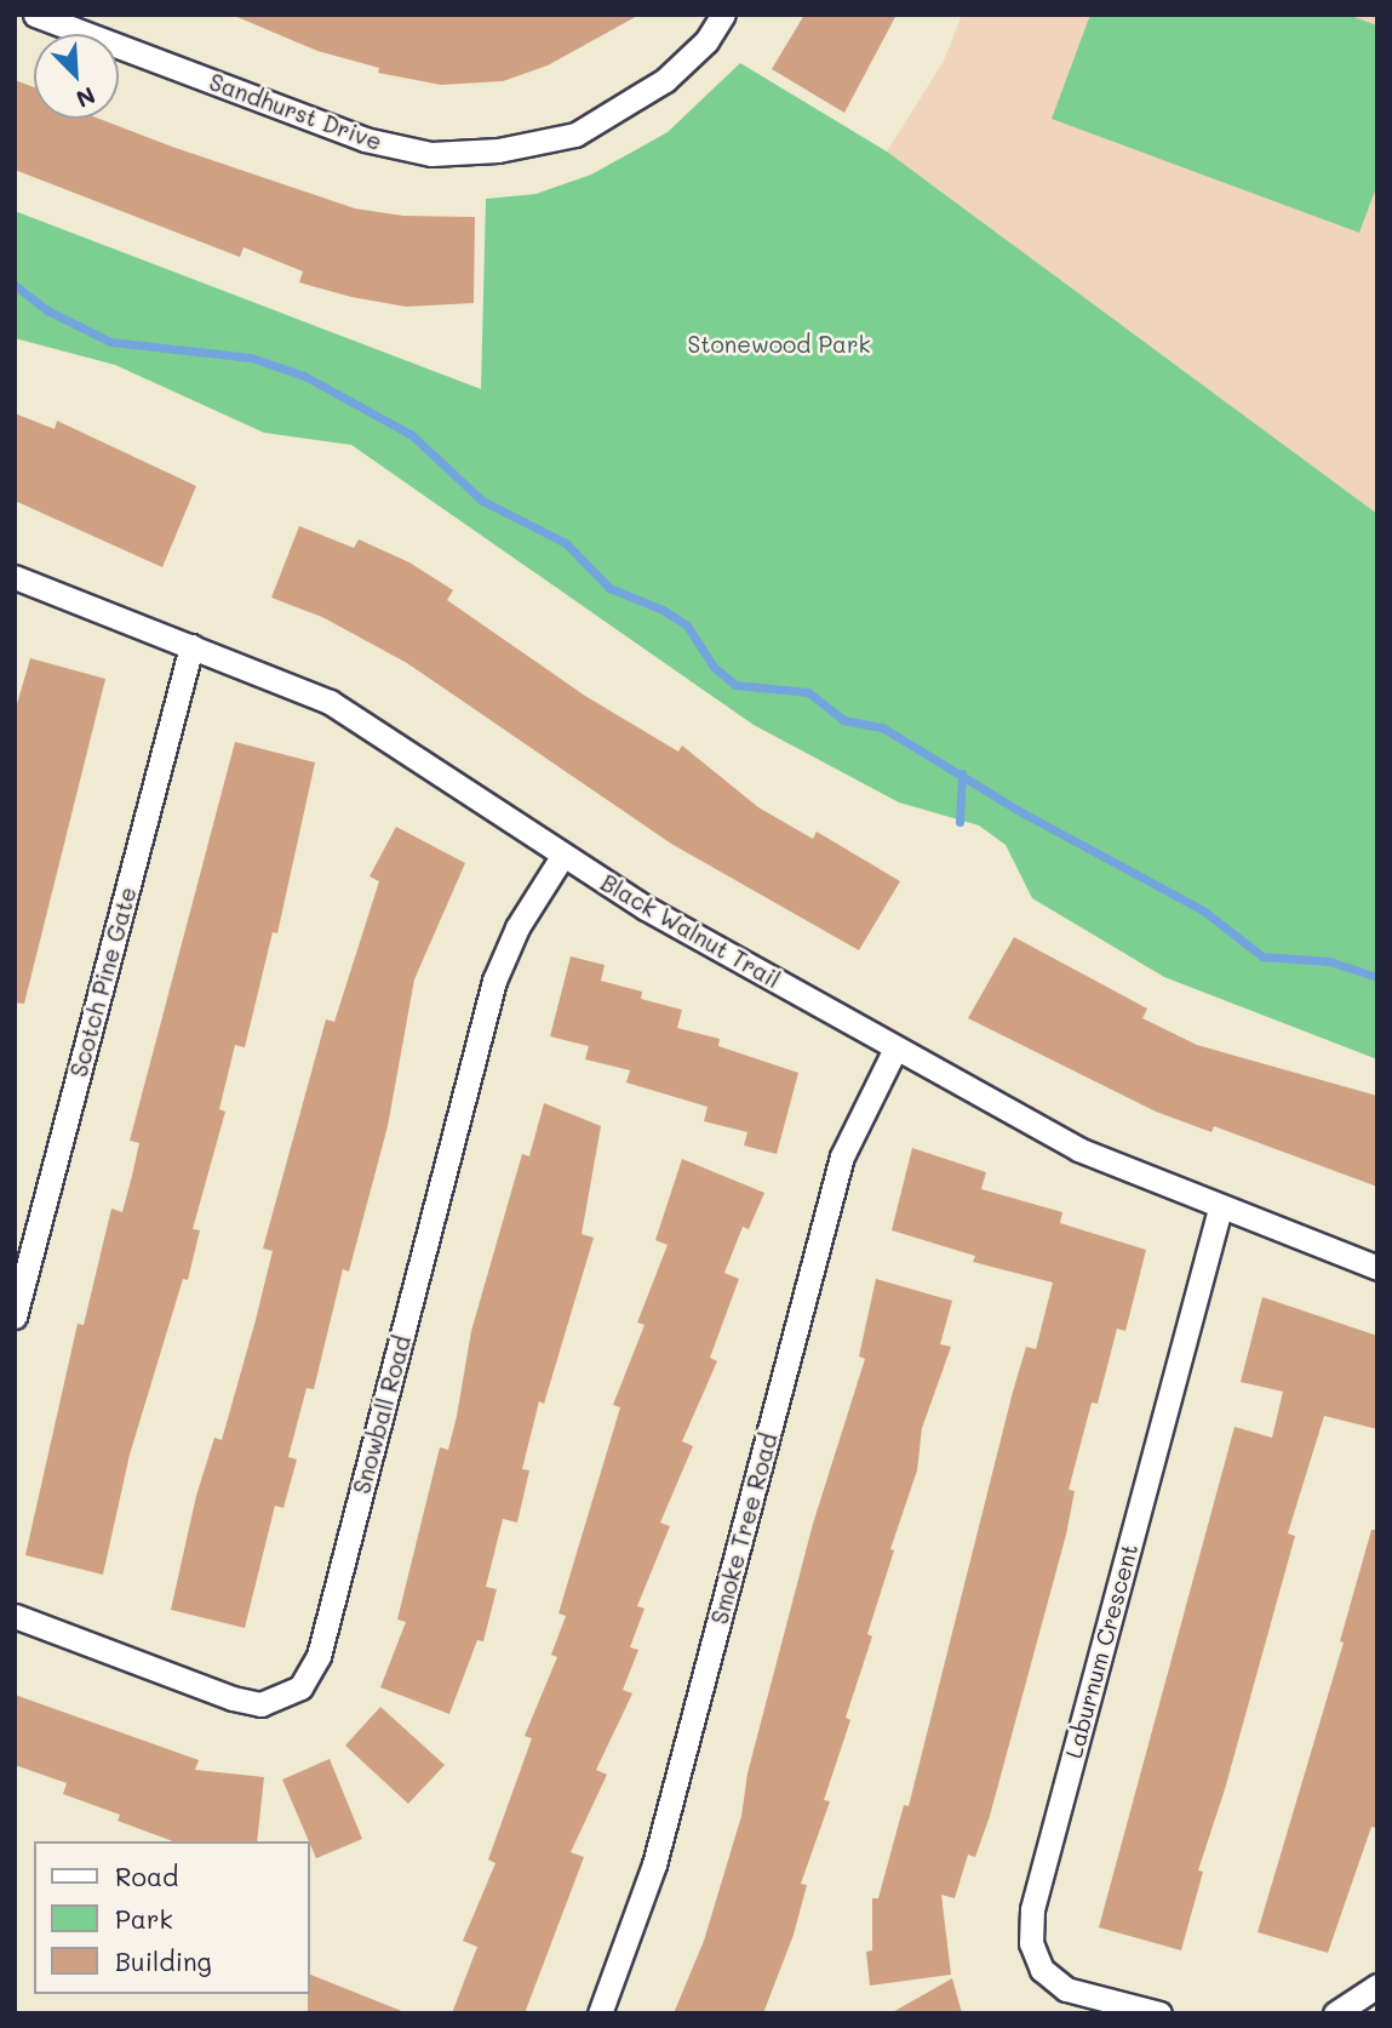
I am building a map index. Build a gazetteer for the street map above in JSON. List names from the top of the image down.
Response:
{
  "streets": {
    "street": [
      "Sandhurst Drive",
      "Black Walnut Trail",
      "Scotch Pine Gate",
      "Snowball Road",
      "Smoke Tree Road",
      "Laburnum Crescent"
    ]
  },
  "crossings": [
    ["Black Walnut Trail", "Scotch Pine Gate"],
    ["Black Walnut Trail", "Snowball Road"],
    ["Black Walnut Trail", "Smoke Tree Road"],
    ["Black Walnut Trail", "Laburnum Crescent"]
  ],
  "parks": ["Stonewood Park"],
  "legend": ["Road", "Park", "Building"],
  "north": "bottom right"
}
